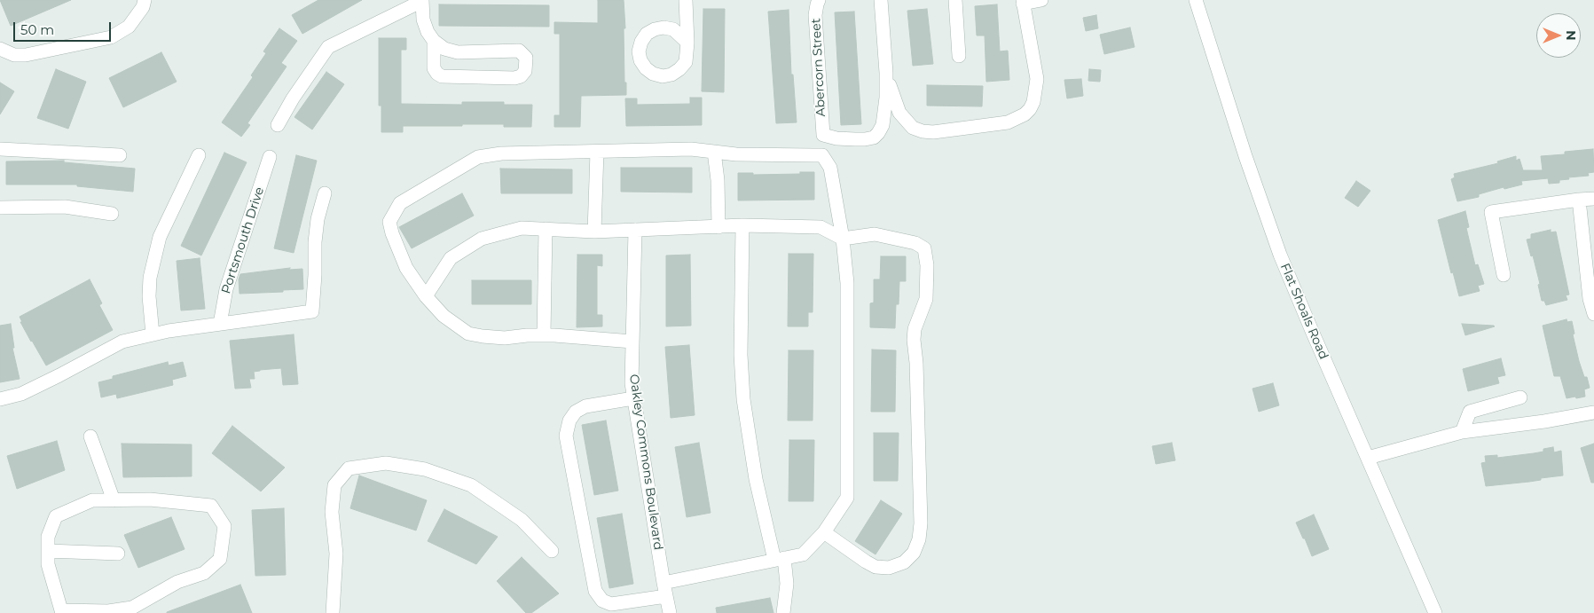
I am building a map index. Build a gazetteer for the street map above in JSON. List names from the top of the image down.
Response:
{
  "streets": {
    "street": [
      "Abercorn Street",
      "Portsmouth Drive",
      "Flat Shoals Road",
      "Oakley Commons Boulevard"
    ]
  },
  "scale_bar": "50 m",
  "north": "right"
}
